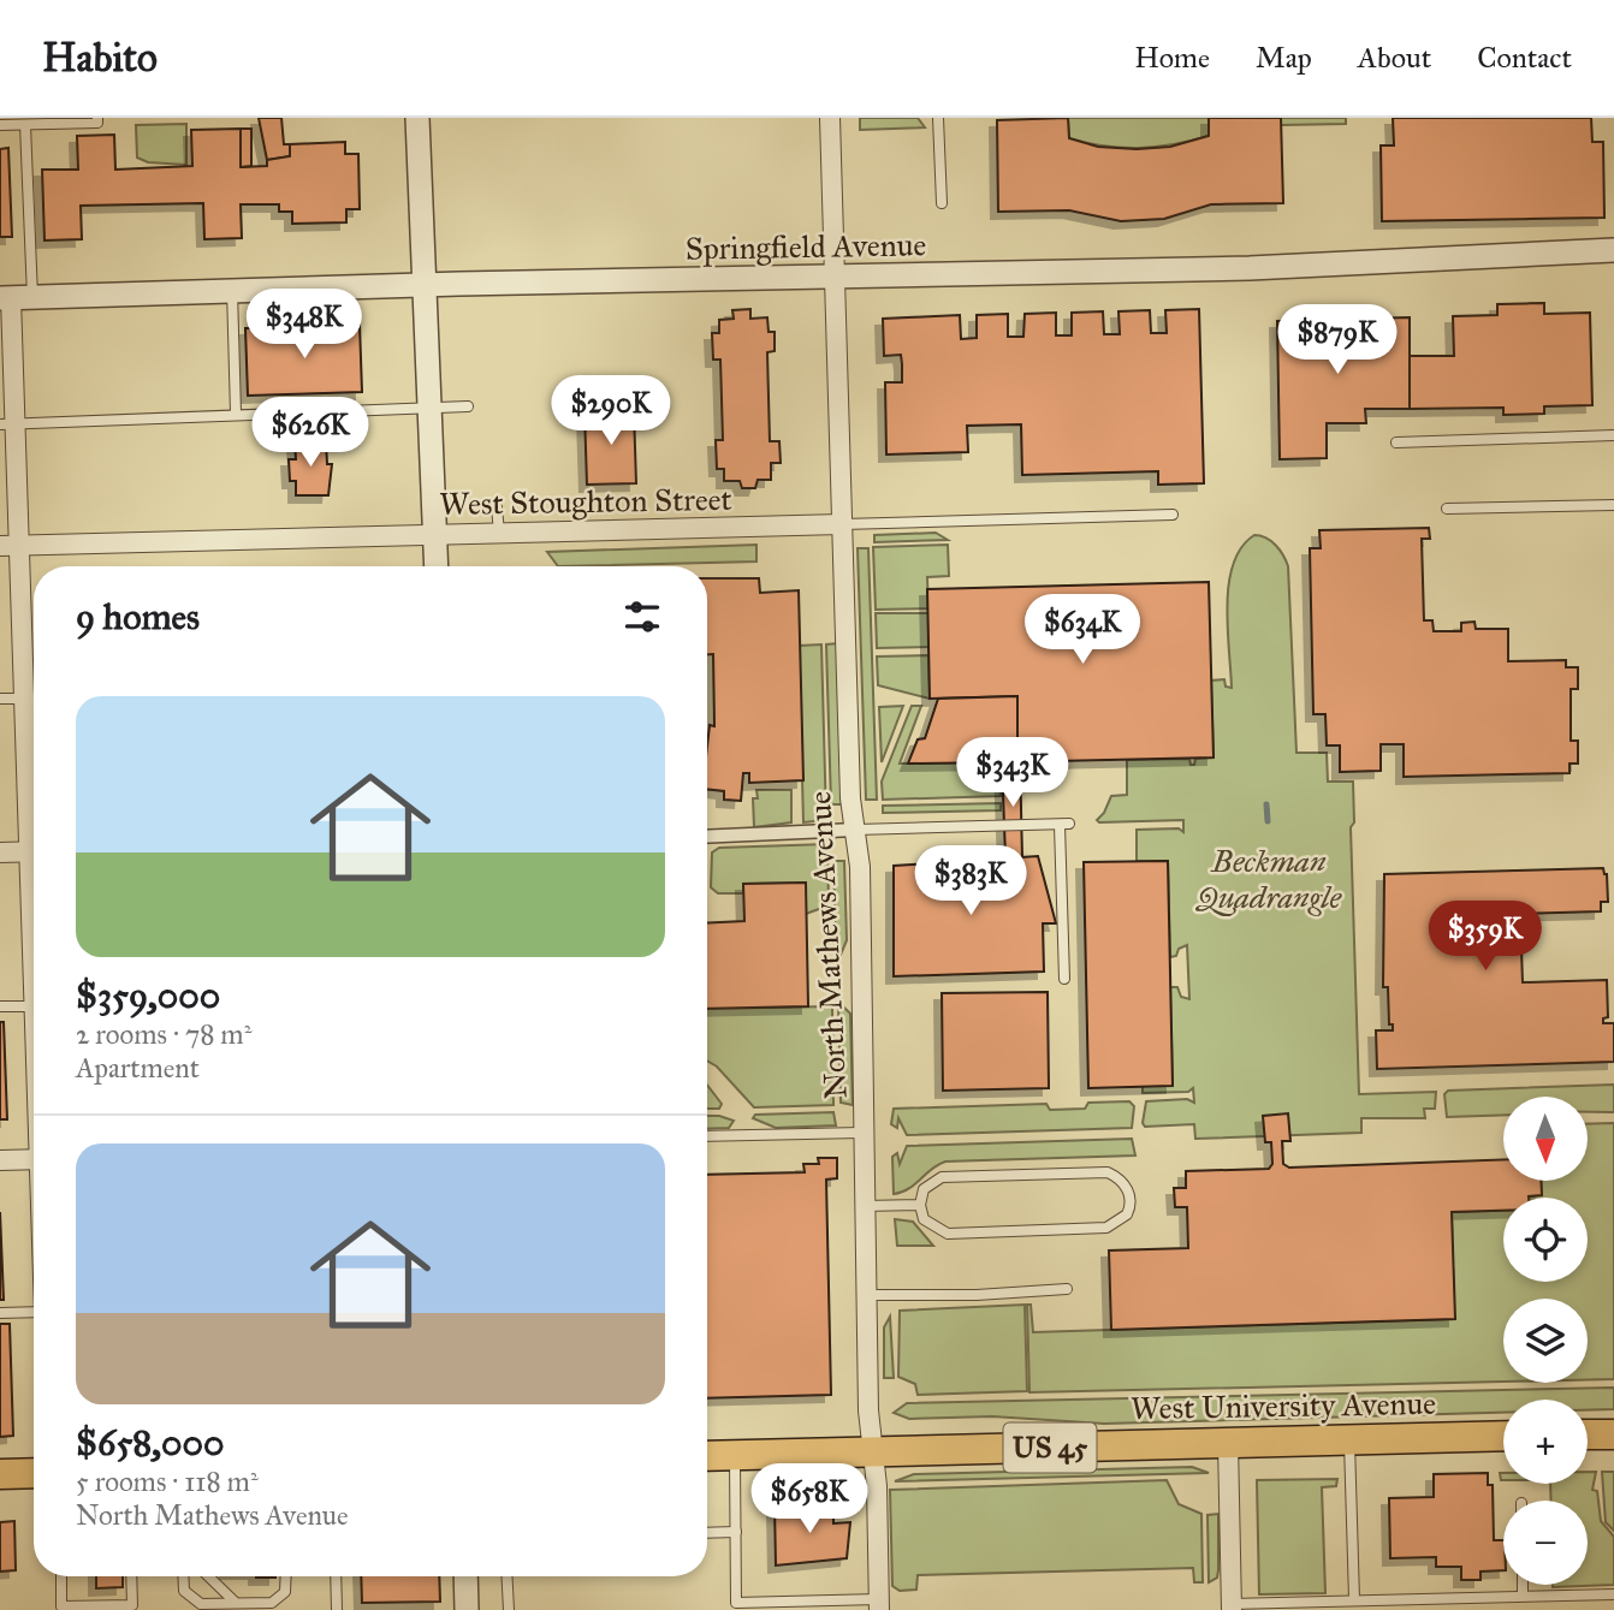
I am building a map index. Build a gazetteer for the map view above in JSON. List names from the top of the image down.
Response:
{
  "streets": {
    "main road": ["West University Avenue", "US 45"],
    "street": ["Springfield Avenue", "West Stoughton Street", "North Mathews Avenue"]
  },
  "crossings": [
    ["Springfield Avenue", "North Mathews Avenue"],
    ["West Stoughton Street", "North Mathews Avenue"],
    ["North Mathews Avenue", "West University Avenue"]
  ],
  "parks": ["Beckman Quadrangle"],
  "north": "bottom",
  "page": {
    "header": "Habito",
    "nav": [
      "Home",
      "Map",
      "About",
      "Contact"
    ],
    "price": [
      "$348K",
      "$879K",
      "$290K",
      "$626K",
      "$634K",
      "$343K",
      "$383K",
      "$359K",
      "$658K"
    ],
    "heading": "9 homes",
    "list": [
      {
        "name": "$359,000",
        "note": "2 rooms · 78 m² · Apartment"
      },
      {
        "name": "$658,000",
        "note": "5 rooms · 118 m² · North Mathews Avenue"
      }
    ],
    "map_buttons": ["+", "−"]
  }
}
